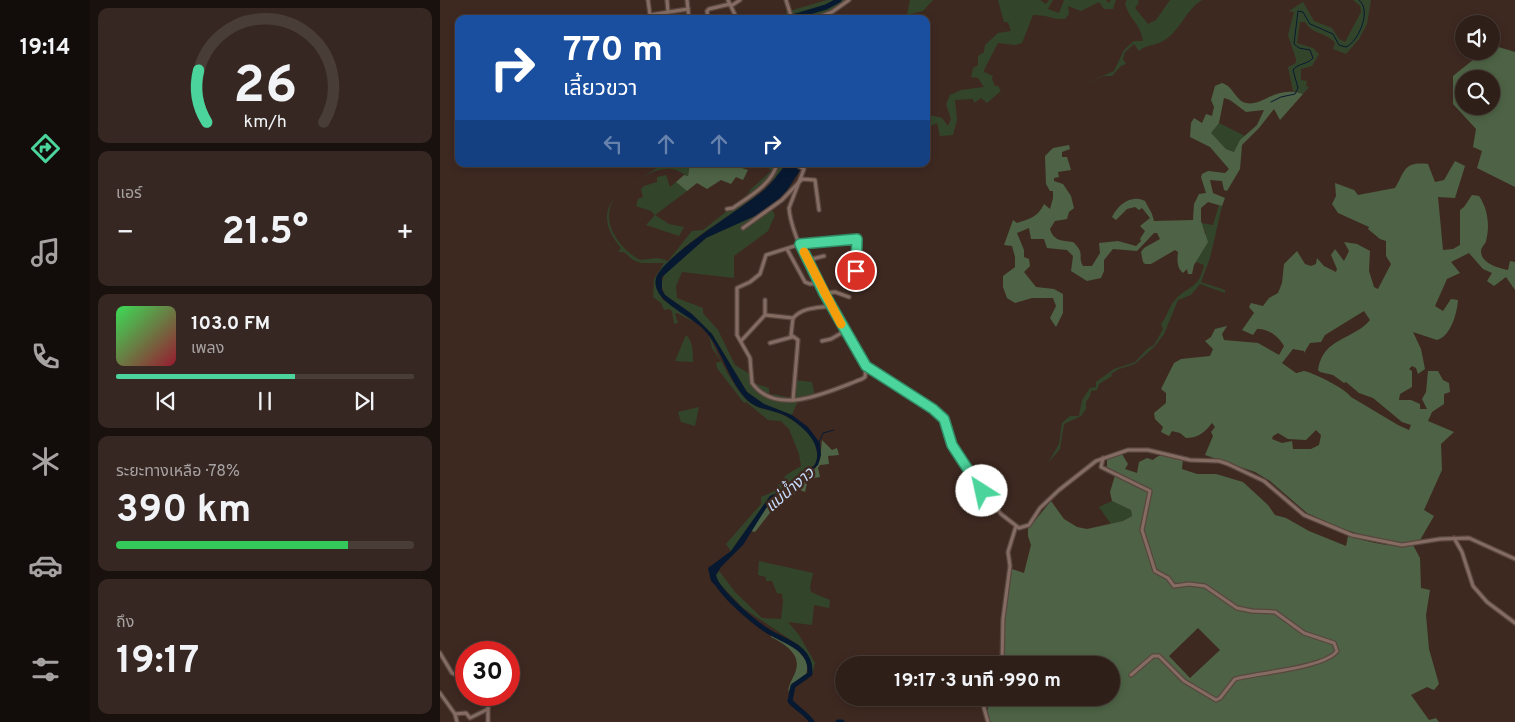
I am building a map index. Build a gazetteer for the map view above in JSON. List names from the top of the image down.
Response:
{
  "water": ["แม่น้ำงาว"],
  "page": {
    "tabs": "19:14",
    "turn": ["770 m", "เลี้ยวขวา"],
    "tile": [
      "แอร์",
      ["ระยะทางเหลือ · 78%", "390 km"],
      ["ถึง", "19:17"]
    ],
    "heat": ["−", "21.5°", "+"],
    "song": ["103.0 FM", "เพลง"],
    "limit": "30",
    "trip": "19:17 · 3 นาที · 990 m",
    "gauge": ["26", "km/h"]
  }
}
